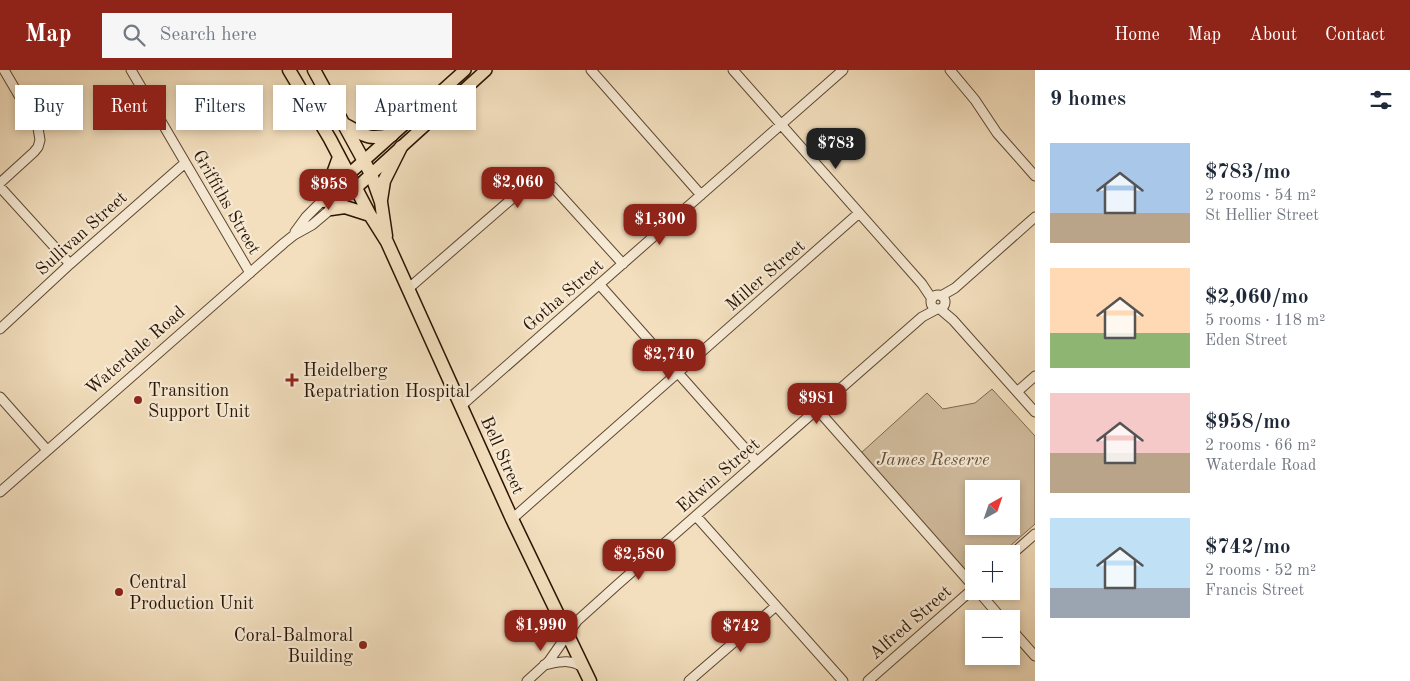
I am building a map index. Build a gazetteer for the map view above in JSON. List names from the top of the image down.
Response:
{
  "streets": {
    "highway": ["Bell Street"],
    "main road": ["Waterdale Road"],
    "street": [
      "Griffiths Street",
      "Sullivan Street",
      "Miller Street",
      "Gotha Street",
      "Edwin Street",
      "Alfred Street"
    ]
  },
  "crossings": [
    ["Griffiths Street", "Sullivan Street"],
    ["Griffiths Street", "Waterdale Road"],
    ["Miller Street", "Bell Street"],
    ["Gotha Street", "Bell Street"],
    ["Waterdale Road", "Bell Street"],
    ["Bell Street", "Edwin Street"]
  ],
  "parks": ["James Reserve"],
  "places": {
    "health": ["Heidelberg Repatriation Hospital"],
    "other": ["Transition Support Unit", "Central Production Unit", "Coral-Balmoral Building"]
  },
  "north": "top right",
  "page": {
    "header": "Map",
    "search": "Search here",
    "nav": [
      "Home",
      "Map",
      "About",
      "Contact"
    ],
    "heading": "9 homes",
    "chip": [
      "Buy",
      "Rent",
      "Filters",
      "New",
      "Apartment"
    ],
    "price": [
      "$783",
      "$2,060",
      "$958",
      "$1,300",
      "$2,740",
      "$981",
      "$2,580",
      "$1,990",
      "$742"
    ],
    "list": [
      {
        "name": "$783/mo",
        "note": "2 rooms · 54 m² · St Hellier Street"
      },
      {
        "name": "$2,060/mo",
        "note": "5 rooms · 118 m² · Eden Street"
      },
      {
        "name": "$958/mo",
        "note": "2 rooms · 66 m² · Waterdale Road"
      },
      {
        "name": "$742/mo",
        "note": "2 rooms · 52 m² · Francis Street"
      }
    ],
    "map_buttons": ["+", "−"]
  }
}
